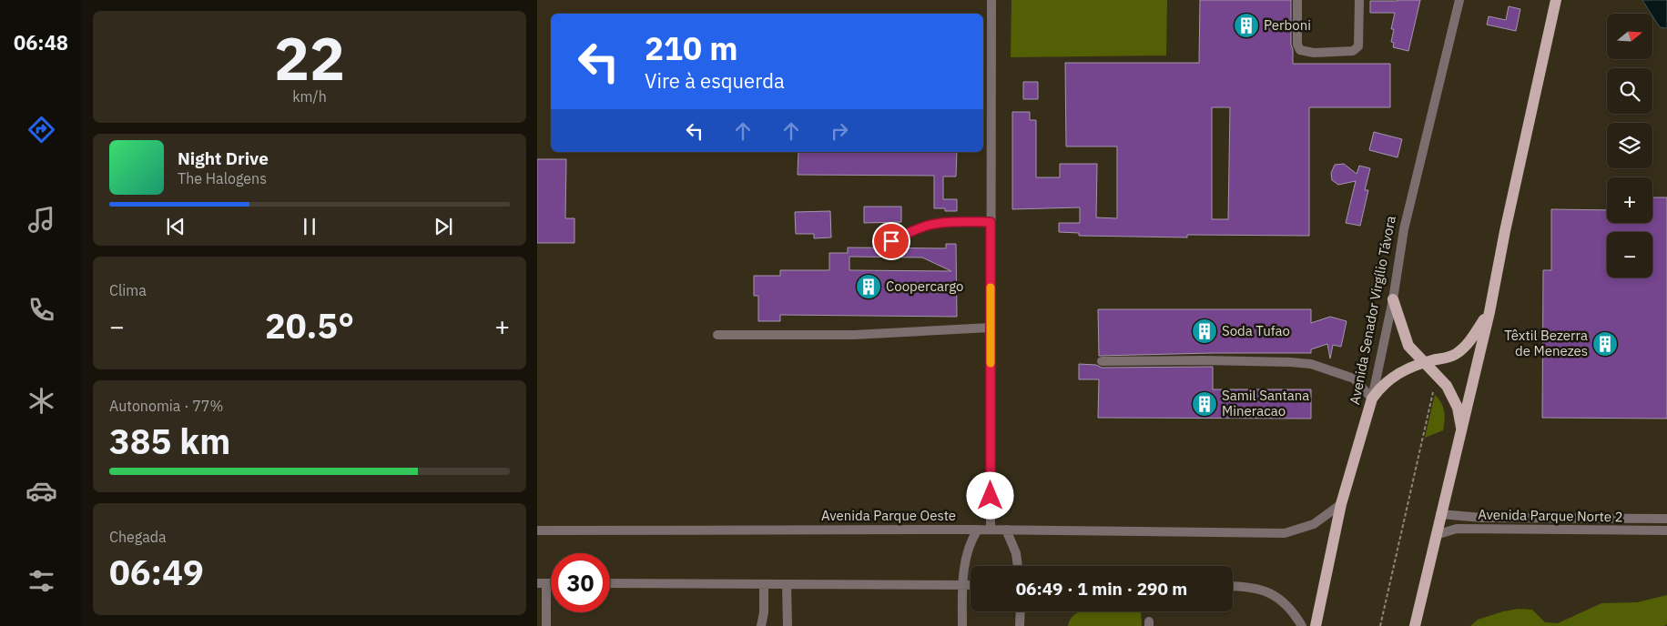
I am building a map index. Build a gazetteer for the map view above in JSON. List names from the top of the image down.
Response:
{
  "streets": {
    "main road": ["Avenida Senador Virgílio Távora"],
    "street": ["Avenida Parque Oeste", "Avenida Parque Norte 2"]
  },
  "crossings": [
    ["Avenida Senador Virgílio Távora", "Avenida Parque Oeste"]
  ],
  "places": {
    "building": [
      "Perboni",
      "Coopercargo",
      "Soda Tufao",
      "Têxtil Bezerra de Menezes",
      "Samil Santana Mineracao"
    ]
  },
  "north": "right",
  "page": {
    "tabs": "06:48",
    "tile": [
      ["22", "km/h"],
      "Clima",
      ["Autonomia · 77%", "385 km"],
      ["Chegada", "06:49"]
    ],
    "map_buttons": ["+", "−"],
    "turn": ["210 m", "Vire à esquerda"],
    "song": ["Night Drive", "The Halogens"],
    "heat": ["−", "20.5°", "+"],
    "limit": "30",
    "trip": "06:49 · 1 min · 290 m"
  }
}
